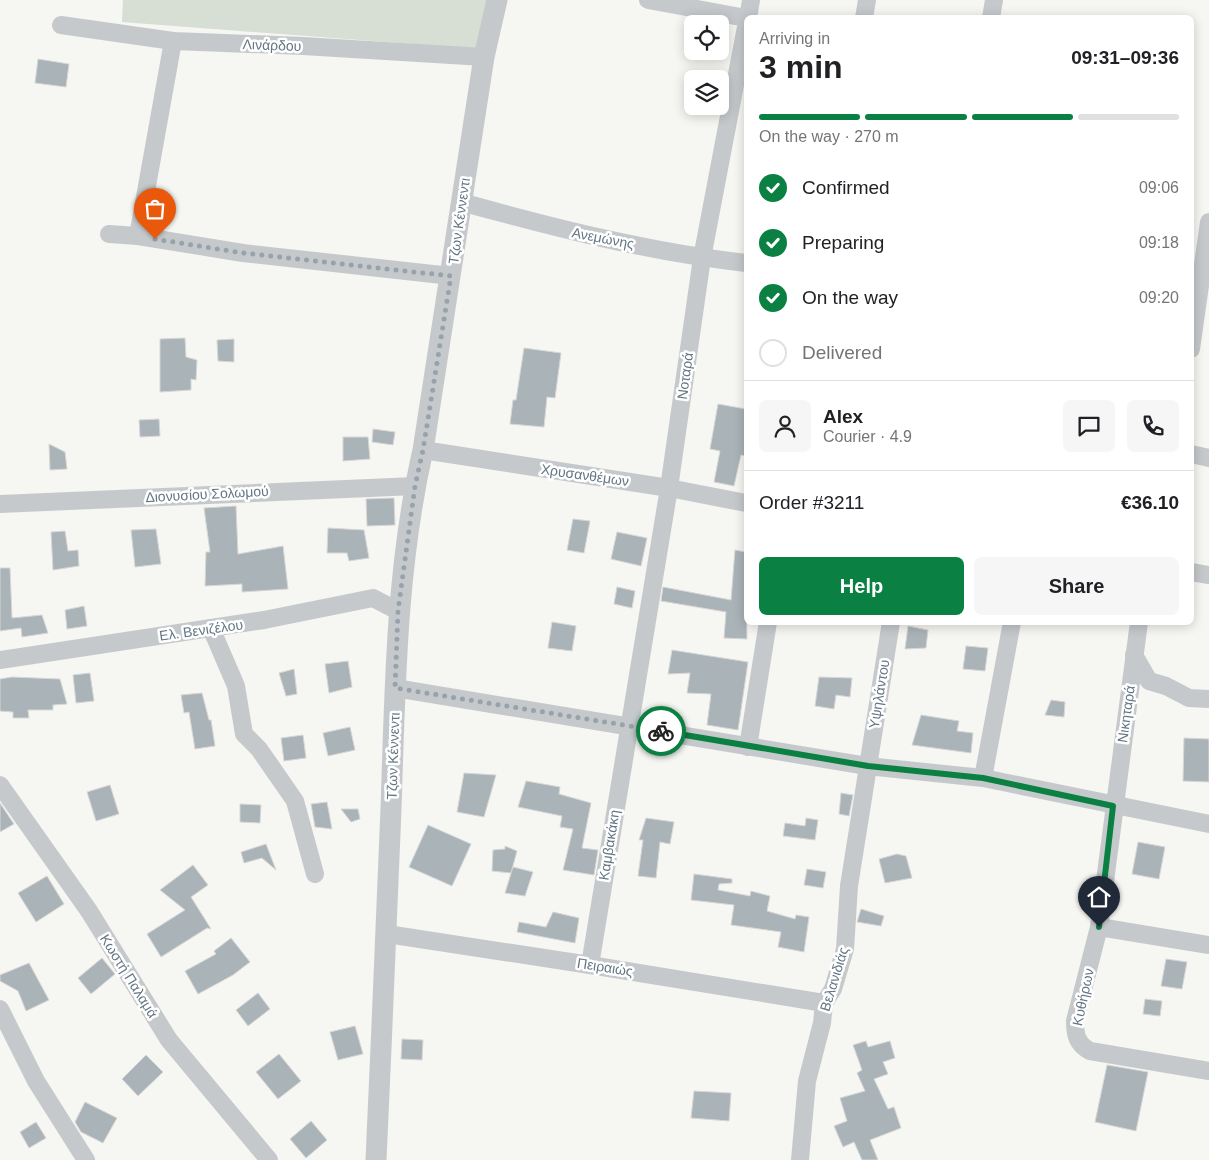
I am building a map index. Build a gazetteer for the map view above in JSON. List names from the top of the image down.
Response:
{
  "streets": {
    "street": [
      "Λινάρδου",
      "Τζων Κέννεντι",
      "Ανεμώνης",
      "Νοταρά",
      "Χρυσανθέμων",
      "Διονυσίου Σολωμού",
      "Ελ. Βενιζέλου",
      "Υψηλάντου",
      "Νικηταρά",
      "Καμβακάκη",
      "Πειραιώς",
      "Κωστή Παλαμά",
      "Βελανιδιάς",
      "Κυθήρων"
    ]
  },
  "crossings": [
    ["Λινάρδου", "Τζων Κέννεντι"],
    ["Τζων Κέννεντι", "Ανεμώνης"],
    ["Τζων Κέννεντι", "Χρυσανθέμων"],
    ["Τζων Κέννεντι", "Διονυσίου Σολωμού"],
    ["Τζων Κέννεντι", "Ελ. Βενιζέλου"],
    ["Τζων Κέννεντι", "Πειραιώς"],
    ["Ανεμώνης", "Νοταρά"],
    ["Νοταρά", "Χρυσανθέμων"],
    ["Νοταρά", "Καμβακάκη"],
    ["Υψηλάντου", "Βελανιδιάς"],
    ["Νικηταρά", "Κυθήρων"],
    ["Καμβακάκη", "Πειραιώς"],
    ["Πειραιώς", "Βελανιδιάς"]
  ],
  "page": {
    "heading": ["3 min", "Arriving in", "09:31–09:36"],
    "panel": [
      "Alex",
      "Courier · 4.9",
      "Order #3211",
      "€36.10"
    ],
    "bar": "On the way · 270 m",
    "list": [
      ["Confirmed", "09:06"],
      ["Preparing", "09:18"],
      ["On the way", "09:20"],
      "Delivered"
    ],
    "buttons": ["Help", "Share"]
  }
}
